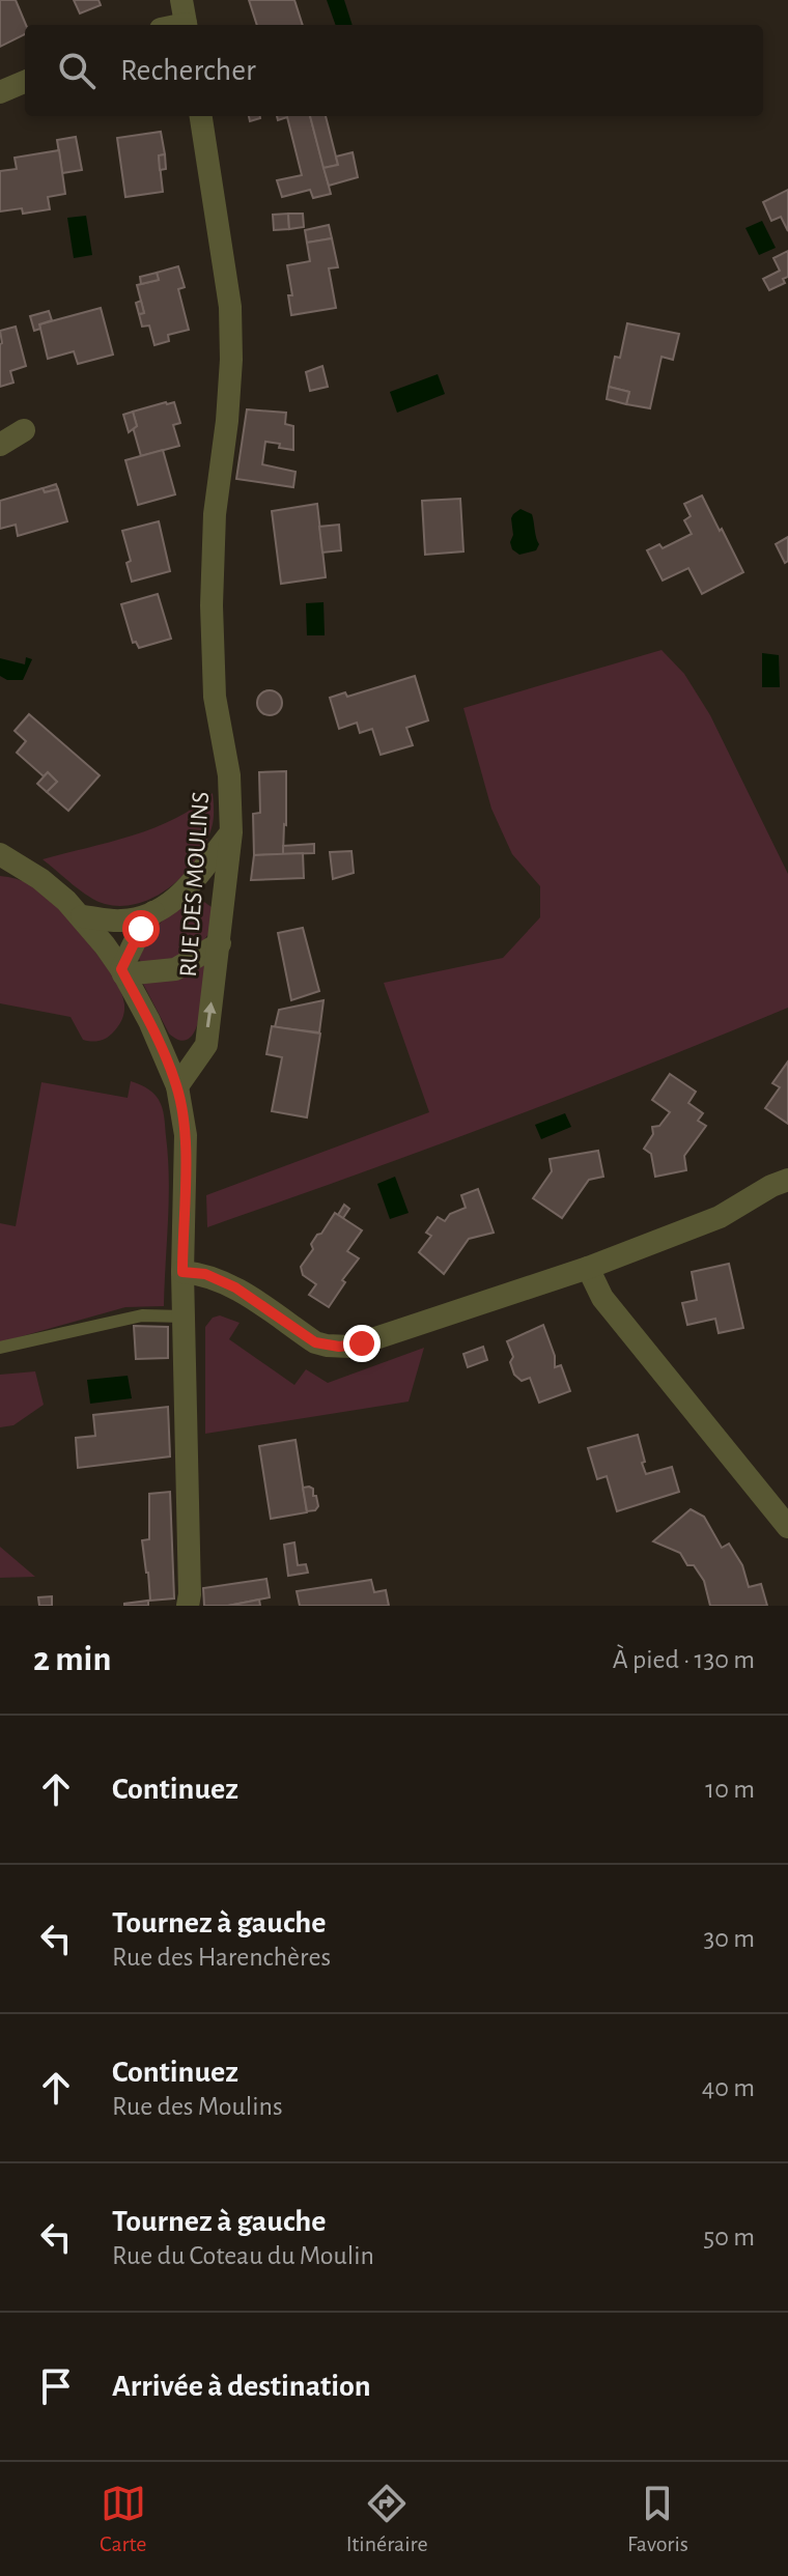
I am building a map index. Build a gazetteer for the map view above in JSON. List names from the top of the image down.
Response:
{
  "streets": {
    "street": ["RUE DES MOULINS"]
  },
  "page": {
    "search": "Rechercher",
    "heading": ["2 min", "À pied · 130 m"],
    "list": [
      ["Continuez", "10 m"],
      ["Tournez à gauche", "Rue des Harenchères", "30 m"],
      ["Continuez", "Rue des Moulins", "40 m"],
      ["Tournez à gauche", "Rue du Coteau du Moulin", "50 m"],
      "Arrivée à destination"
    ],
    "nav": ["Carte", "Itinéraire", "Favoris"]
  }
}
